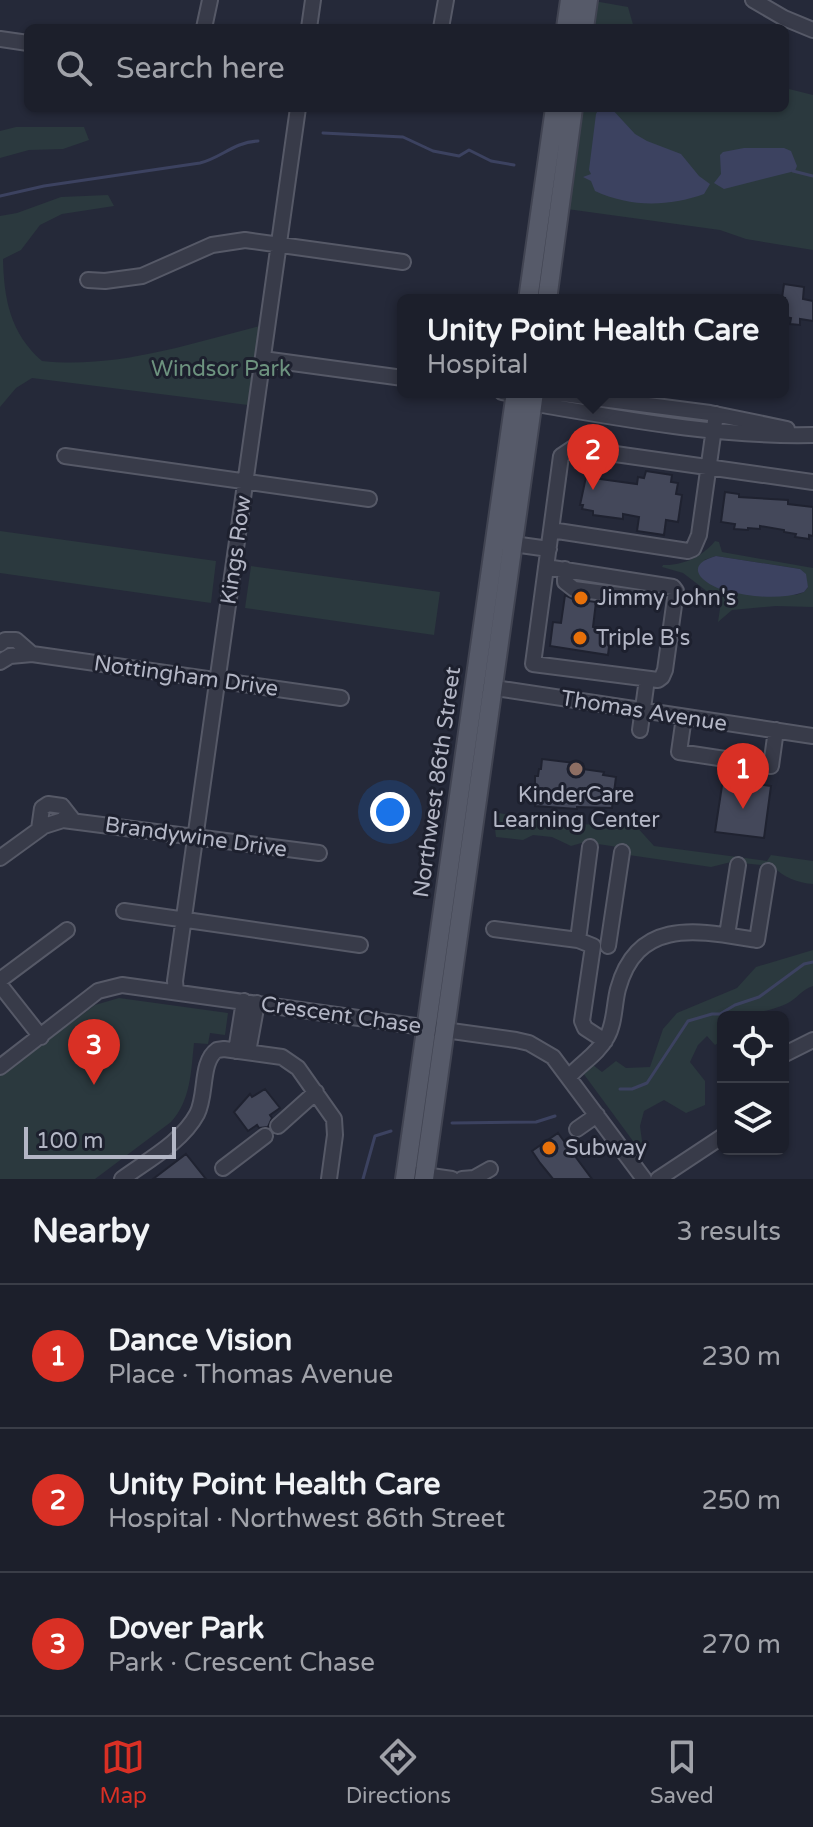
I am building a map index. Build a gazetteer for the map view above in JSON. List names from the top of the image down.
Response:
{
  "streets": {
    "main road": ["Northwest 86th Street"],
    "street": [
      "Kings Row",
      "Nottingham Drive",
      "Thomas Avenue",
      "Brandywine Drive",
      "Crescent Chase"
    ]
  },
  "crossings": [
    ["Kings Row", "Nottingham Drive"],
    ["Kings Row", "Brandywine Drive"],
    ["Kings Row", "Crescent Chase"],
    ["Thomas Avenue", "Northwest 86th Street"],
    ["Northwest 86th Street", "Crescent Chase"]
  ],
  "parks": ["Windsor Park"],
  "places": [
    "Jimmy John's",
    "Triple B's",
    "KinderCare Learning Center",
    "Subway"
  ],
  "scale_bar": "100 m",
  "page": {
    "search": "Search here",
    "popup": ["Unity Point Health Care", "Hospital"],
    "pins": ["2", "1", "3"],
    "scale": "100 m",
    "heading": ["Nearby", "3 results"],
    "list": [
      {
        "mark": "1",
        "name": "Dance Vision",
        "note": "Place · Thomas Avenue",
        "value": "230 m"
      },
      {
        "mark": "2",
        "name": "Unity Point Health Care",
        "note": "Hospital · Northwest 86th Street",
        "value": "250 m"
      },
      {
        "mark": "3",
        "name": "Dover Park",
        "note": "Park · Crescent Chase",
        "value": "270 m"
      }
    ],
    "nav": ["Map", "Directions", "Saved"]
  }
}
